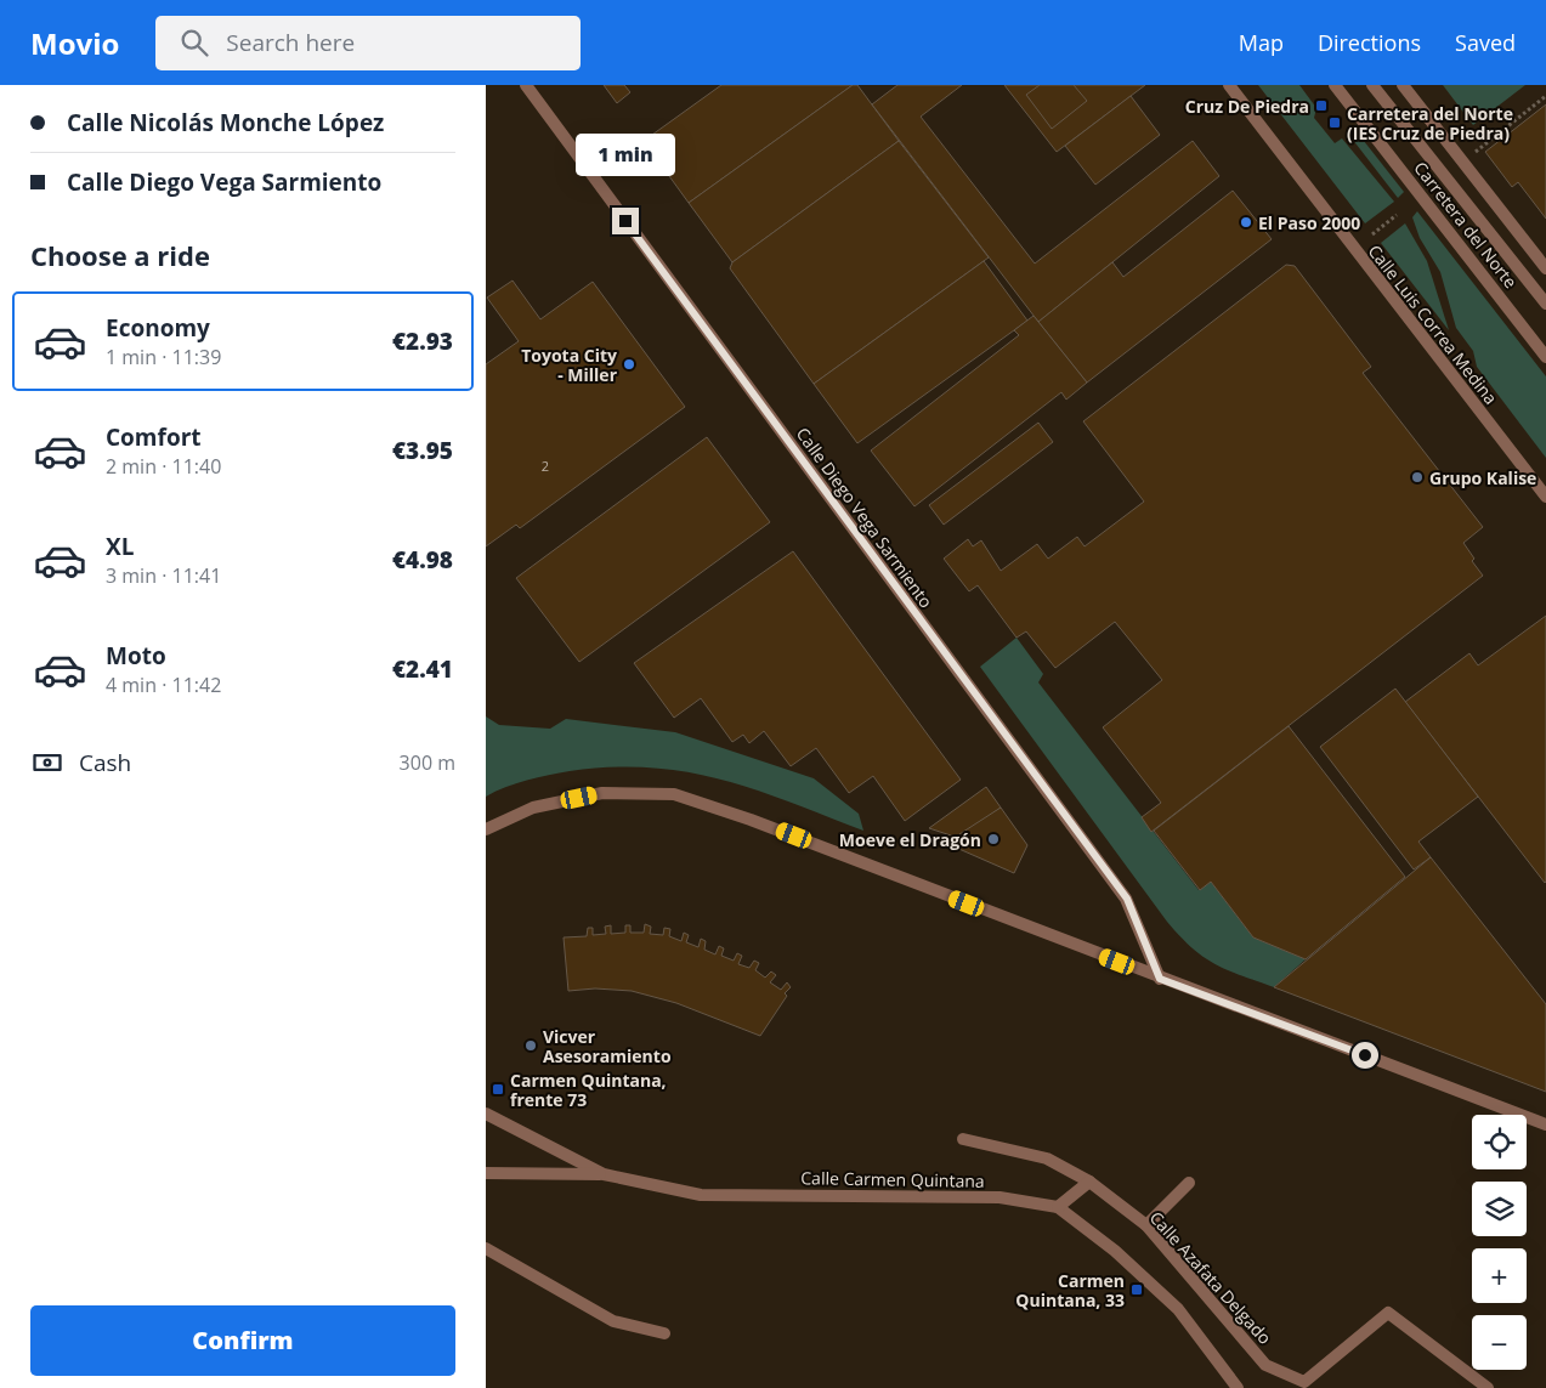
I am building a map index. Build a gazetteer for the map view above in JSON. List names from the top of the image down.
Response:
{
  "streets": {
    "street": [
      "Carretera del Norte",
      "Calle Luis Correa Medina",
      "Calle Diego Vega Sarmiento",
      "Calle Carmen Quintana",
      "Calle Azafata Delgado"
    ]
  },
  "places": {
    "transit": [
      "Cruz De Piedra",
      "Carretera del Norte (IES Cruz de Piedra)",
      "Carmen Quintana, frente 73",
      "Carmen Quintana, 33"
    ],
    "other": [
      "El Paso 2000",
      "Toyota City - Miller",
      "Grupo Kalise",
      "Moeve el Dragón",
      "Vicver Asesoramiento"
    ]
  },
  "house_numbers": ["2"],
  "page": {
    "header": "Movio",
    "search": "Search here",
    "nav": ["Map", "Directions", "Saved"],
    "banner": ["Calle Nicolás Monche López", "Calle Diego Vega Sarmiento"],
    "bubble": "1 min",
    "heading": "Choose a ride",
    "list": [
      {
        "name": "Economy",
        "note": "1 min · 11:39",
        "value": "€2.93"
      },
      {
        "name": "Comfort",
        "note": "2 min · 11:40",
        "value": "€3.95"
      },
      {
        "name": "XL",
        "note": "3 min · 11:41",
        "value": "€4.98"
      },
      {
        "name": "Moto",
        "note": "4 min · 11:42",
        "value": "€2.41"
      }
    ],
    "pay": ["Cash", "300 m"],
    "map_buttons": ["+", "−"],
    "buttons": "Confirm"
  }
}
